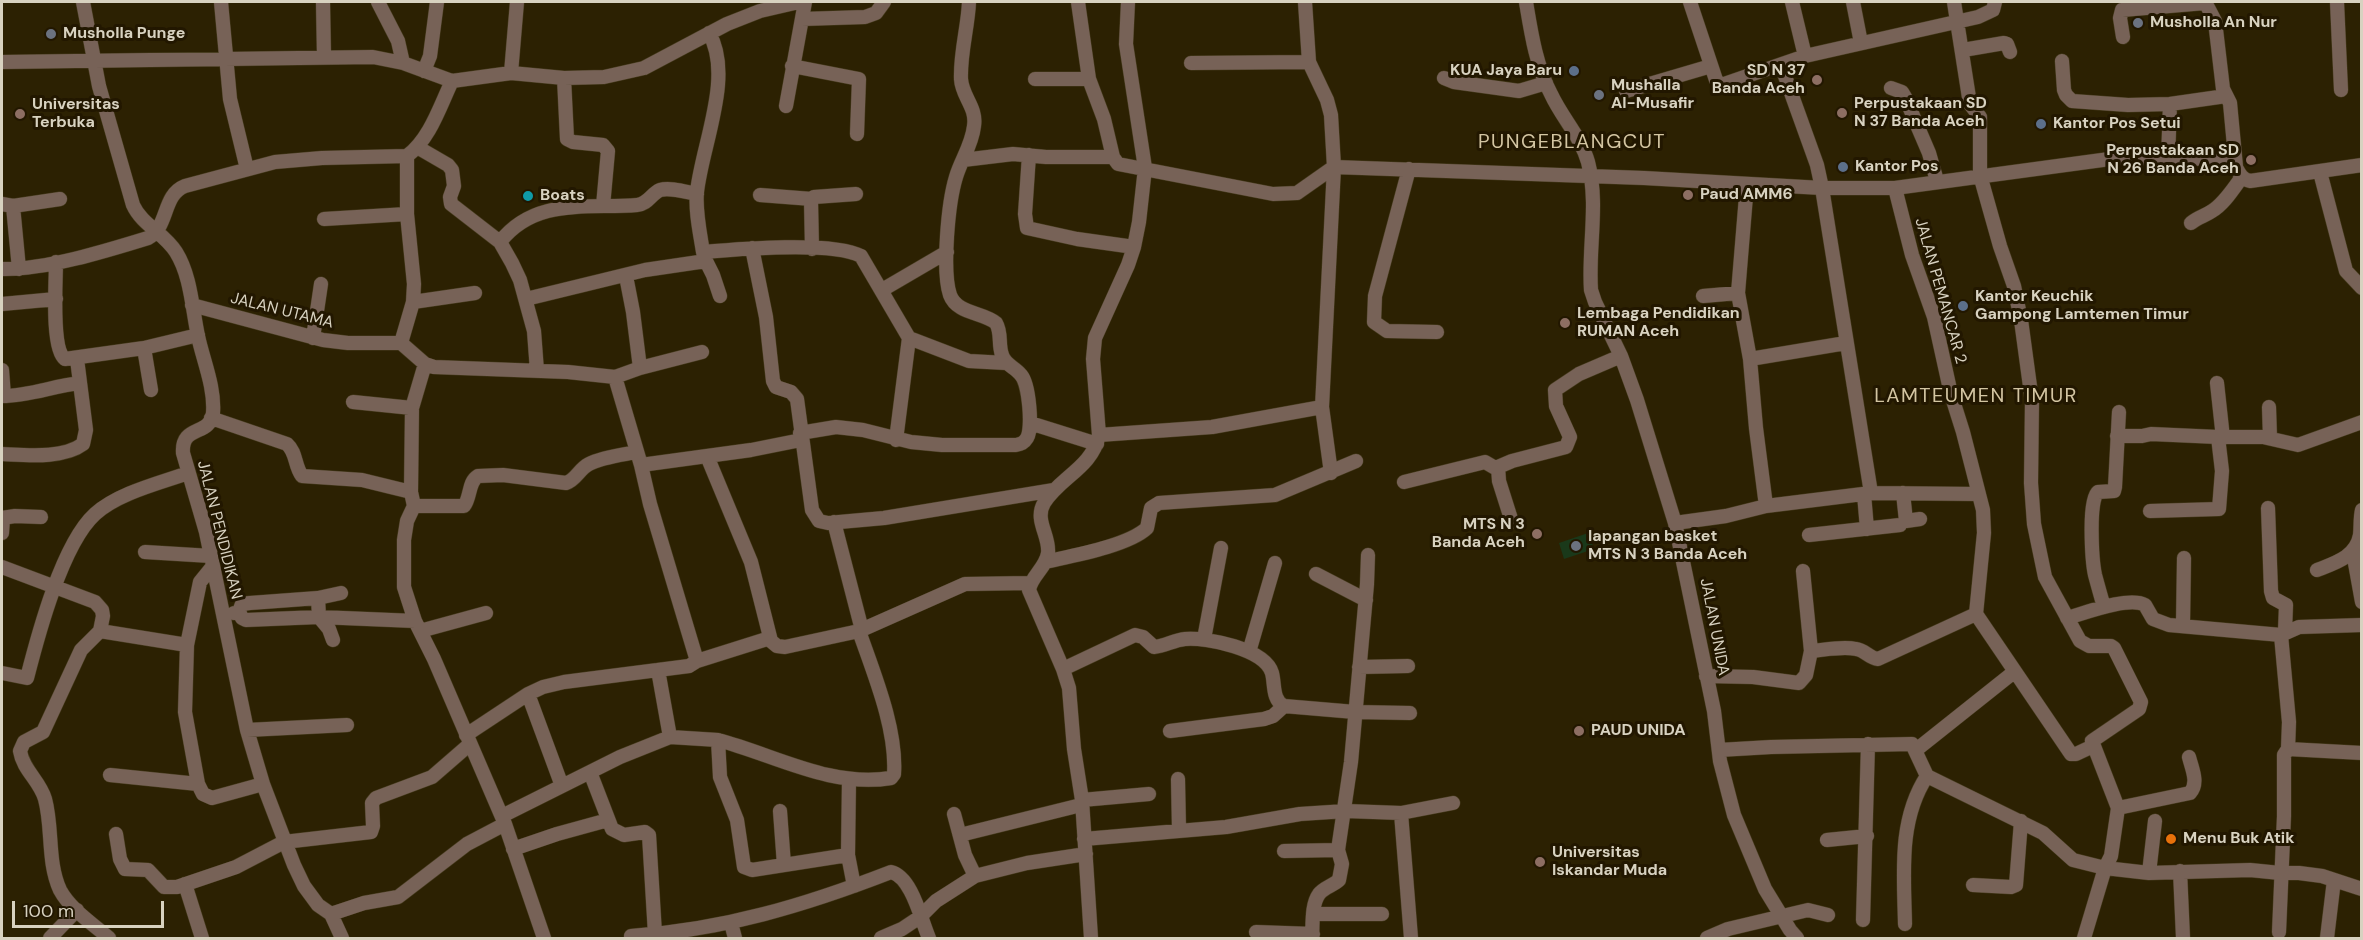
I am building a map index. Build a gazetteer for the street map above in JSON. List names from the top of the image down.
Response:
{
  "streets": {
    "street": [
      "JALAN PEMANCAR 2",
      "JALAN UTAMA",
      "JALAN PENDIDIKAN",
      "JALAN UNIDA"
    ]
  },
  "districts": ["PUNGEBLANGCUT", "LAMTEUMEN TIMUR"],
  "places": [
    "Musholla An Nur",
    "Musholla Punge",
    "KUA Jaya Baru",
    "SD N 37 Banda Aceh",
    "Mushalla Al-Musafir",
    "Perpustakaan SD N 37 Banda Aceh",
    "Universitas Terbuka",
    "Kantor Pos Setui",
    "Perpustakaan SD N 26 Banda Aceh",
    "Kantor Pos",
    "Paud AMM6",
    "Boats",
    "Kantor Keuchik Gampong Lamtemen Timur",
    "Lembaga Pendidikan RUMAN Aceh",
    "MTS N 3 Banda Aceh",
    "lapangan basket MTS N 3 Banda Aceh",
    "PAUD UNIDA",
    "Menu Buk Atik",
    "Universitas Iskandar Muda"
  ],
  "scale_bar": "100 m"
}
